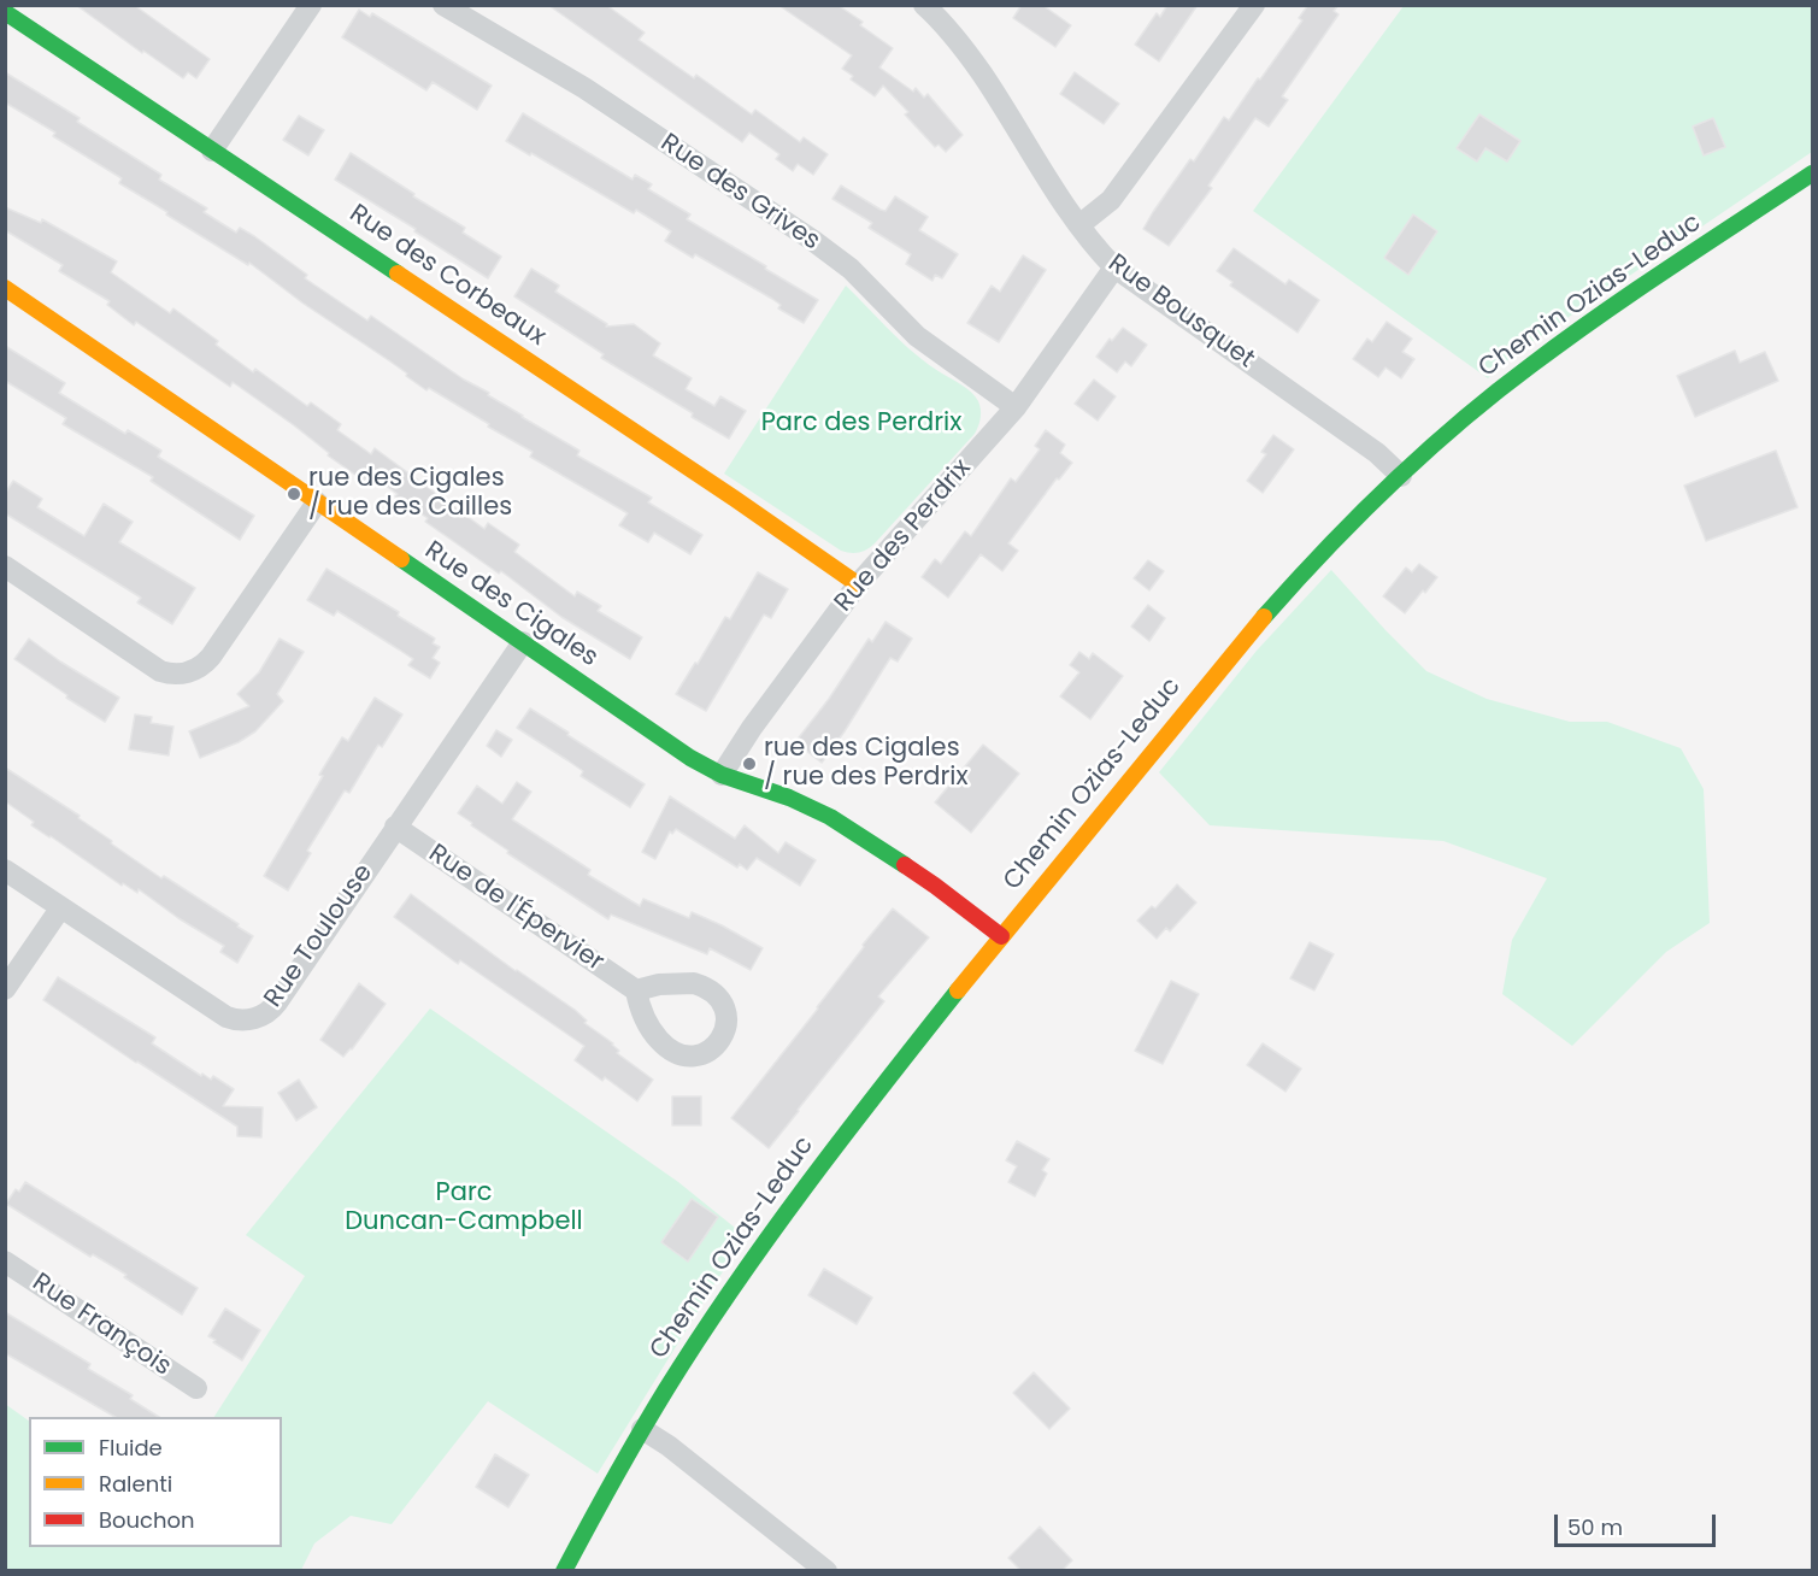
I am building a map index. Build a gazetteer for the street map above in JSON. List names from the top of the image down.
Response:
{
  "streets": {
    "street": [
      "Rue des Grives",
      "Rue des Corbeaux",
      "Chemin Ozias-Leduc",
      "Rue Bousquet",
      "Rue des Perdrix",
      "Rue des Cigales",
      "Rue de l'Épervier",
      "Rue Toulouse",
      "Rue François"
    ]
  },
  "crossings": [
    ["Rue des Grives", "Rue des Perdrix"],
    ["Rue des Corbeaux", "Rue des Perdrix"],
    ["Chemin Ozias-Leduc", "Rue Bousquet"],
    ["Chemin Ozias-Leduc", "Rue des Cigales"],
    ["Rue Bousquet", "Rue des Perdrix"],
    ["Rue des Perdrix", "Rue des Cigales"],
    ["Rue des Cigales", "Rue Toulouse"],
    ["Rue de l'Épervier", "Rue Toulouse"]
  ],
  "parks": ["Parc des Perdrix", "Parc Duncan-Campbell"],
  "places": ["rue des Cigales / rue des Cailles", "rue des Cigales / rue des Perdrix"],
  "legend": ["Fluide", "Ralenti", "Bouchon"],
  "scale_bar": "50 m"
}
